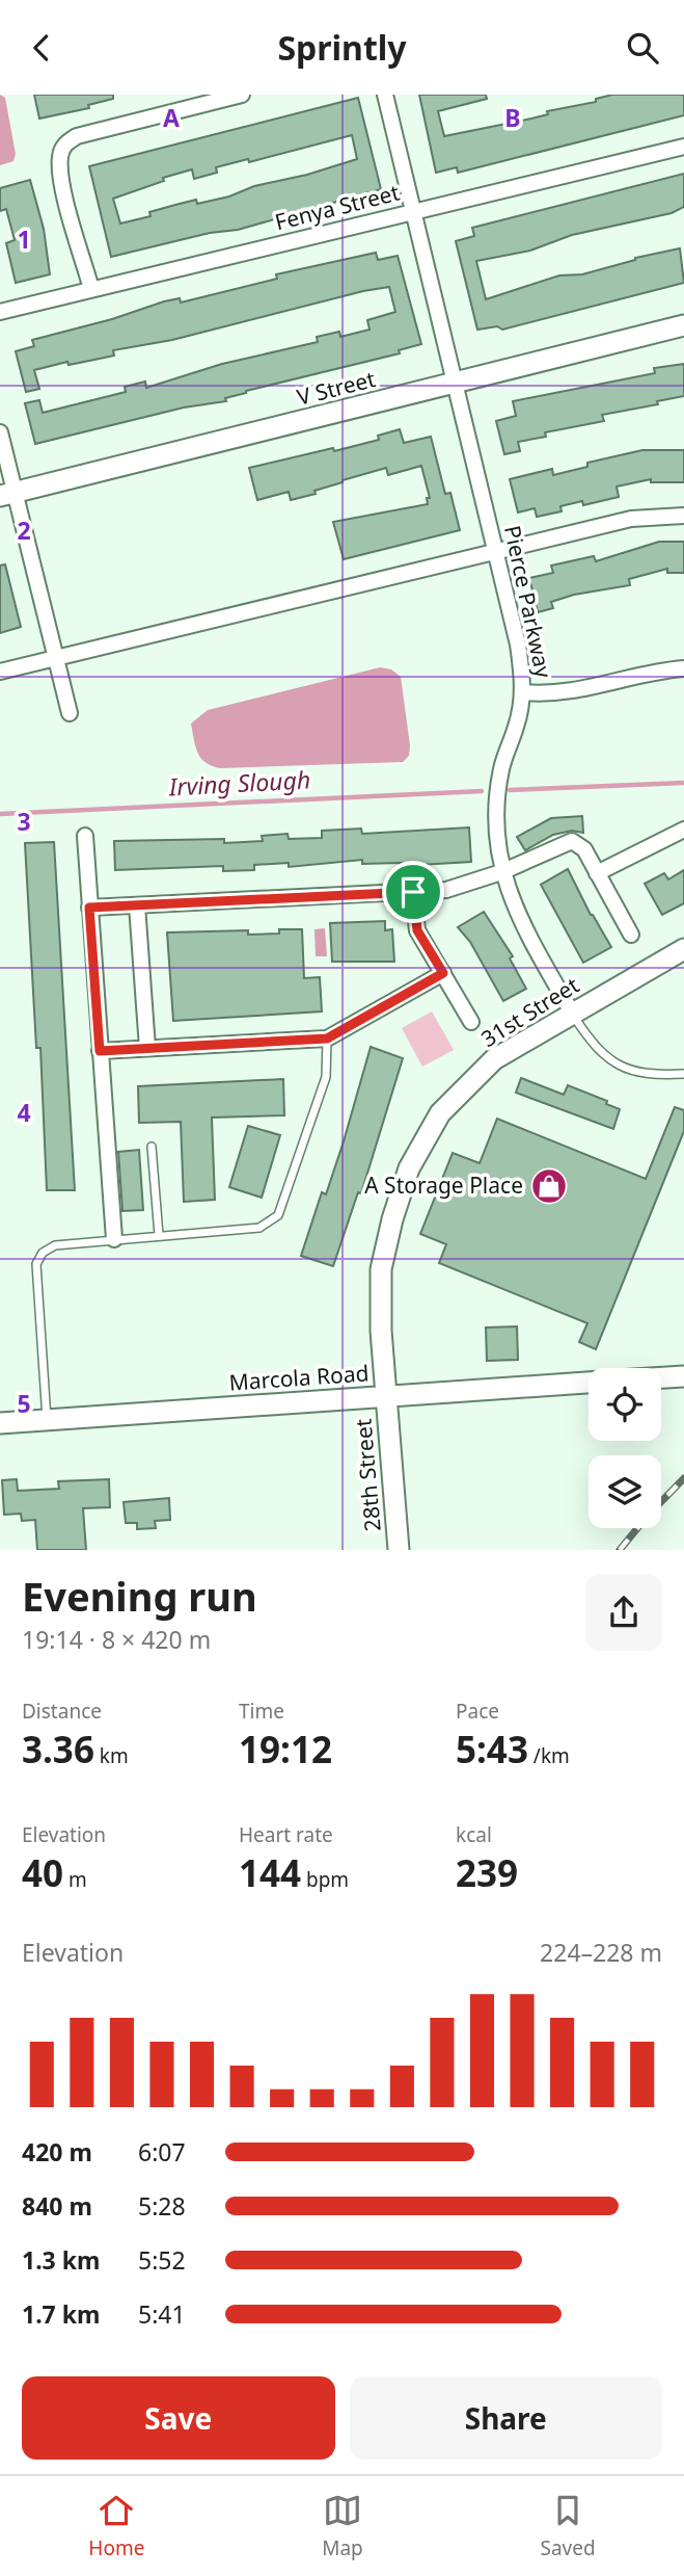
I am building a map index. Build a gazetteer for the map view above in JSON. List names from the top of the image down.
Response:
{
  "streets": {
    "street": [
      "Fenya Street",
      "V Street",
      "Pierce Parkway",
      "31st Street",
      "Marcola Road",
      "28th Street"
    ]
  },
  "crossings": [
    ["Fenya Street", "Pierce Parkway"],
    ["V Street", "Pierce Parkway"],
    ["Pierce Parkway", "31st Street"],
    ["31st Street", "Marcola Road"],
    ["31st Street", "28th Street"],
    ["Marcola Road", "28th Street"]
  ],
  "water": ["Irving Slough"],
  "places": {
    "shop": ["A Storage Place"]
  },
  "page": {
    "header": "Sprintly",
    "heading": ["Evening run", "19:14 · 8 × 420 m"],
    "stats": [
      ["Distance", "3.36 km"],
      ["Time", "19:12"],
      ["Pace", "5:43 /km"],
      ["Elevation", "40 m"],
      ["Heart rate", "144 bpm"],
      ["kcal", "239"]
    ],
    "chart": ["Elevation", "224–228 m"],
    "list": [
      {
        "name": "420 m",
        "note": "6:07"
      },
      {
        "name": "840 m",
        "note": "5:28"
      },
      {
        "name": "1.3 km",
        "note": "5:52"
      },
      {
        "name": "1.7 km",
        "note": "5:41"
      }
    ],
    "buttons": ["Save", "Share"],
    "tabs": ["Home", "Map", "Saved"]
  },
  "grid": {
    "columns": ["A", "B"],
    "rows": [
      "1",
      "2",
      "3",
      "4",
      "5"
    ]
  }
}
